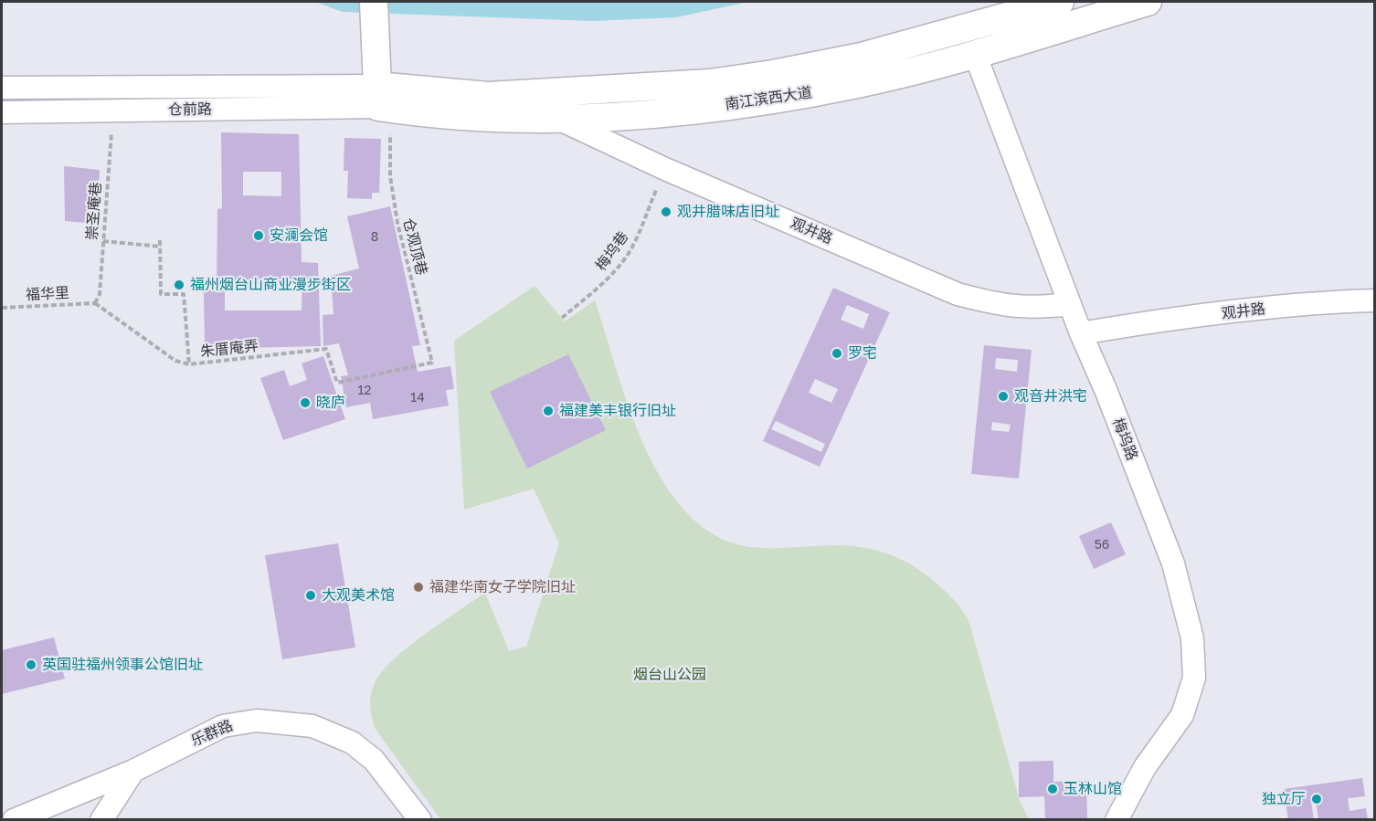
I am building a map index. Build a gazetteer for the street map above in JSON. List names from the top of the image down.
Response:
{
  "streets": {
    "main road": ["南江滨西大道"],
    "street": [
      "仓前路",
      "观井路",
      "梅坞路",
      "乐群路"
    ],
    "path": [
      "崇圣庵巷",
      "仓观顶巷",
      "梅坞巷",
      "福华里",
      "朱厝庵弄"
    ]
  },
  "crossings": [
    ["南江滨西大道", "仓前路"],
    ["南江滨西大道", "观井路"],
    ["南江滨西大道", "梅坞路"],
    ["崇圣庵巷", "福华里"],
    ["崇圣庵巷", "朱厝庵弄"],
    ["观井路", "梅坞路"],
    ["仓观顶巷", "朱厝庵弄"],
    ["福华里", "朱厝庵弄"]
  ],
  "parks": ["烟台山公园"],
  "places": [
    "观井腊味店旧址",
    "安澜会馆",
    "福州烟台山商业漫步街区",
    "罗宅",
    "观音井洪宅",
    "晓庐",
    "福建美丰银行旧址",
    "福建华南女子学院旧址",
    "大观美术馆",
    "英国驻福州领事公馆旧址",
    "玉林山馆",
    "独立厅"
  ],
  "house_numbers": [
    "8",
    "12",
    "14",
    "56"
  ]
}
